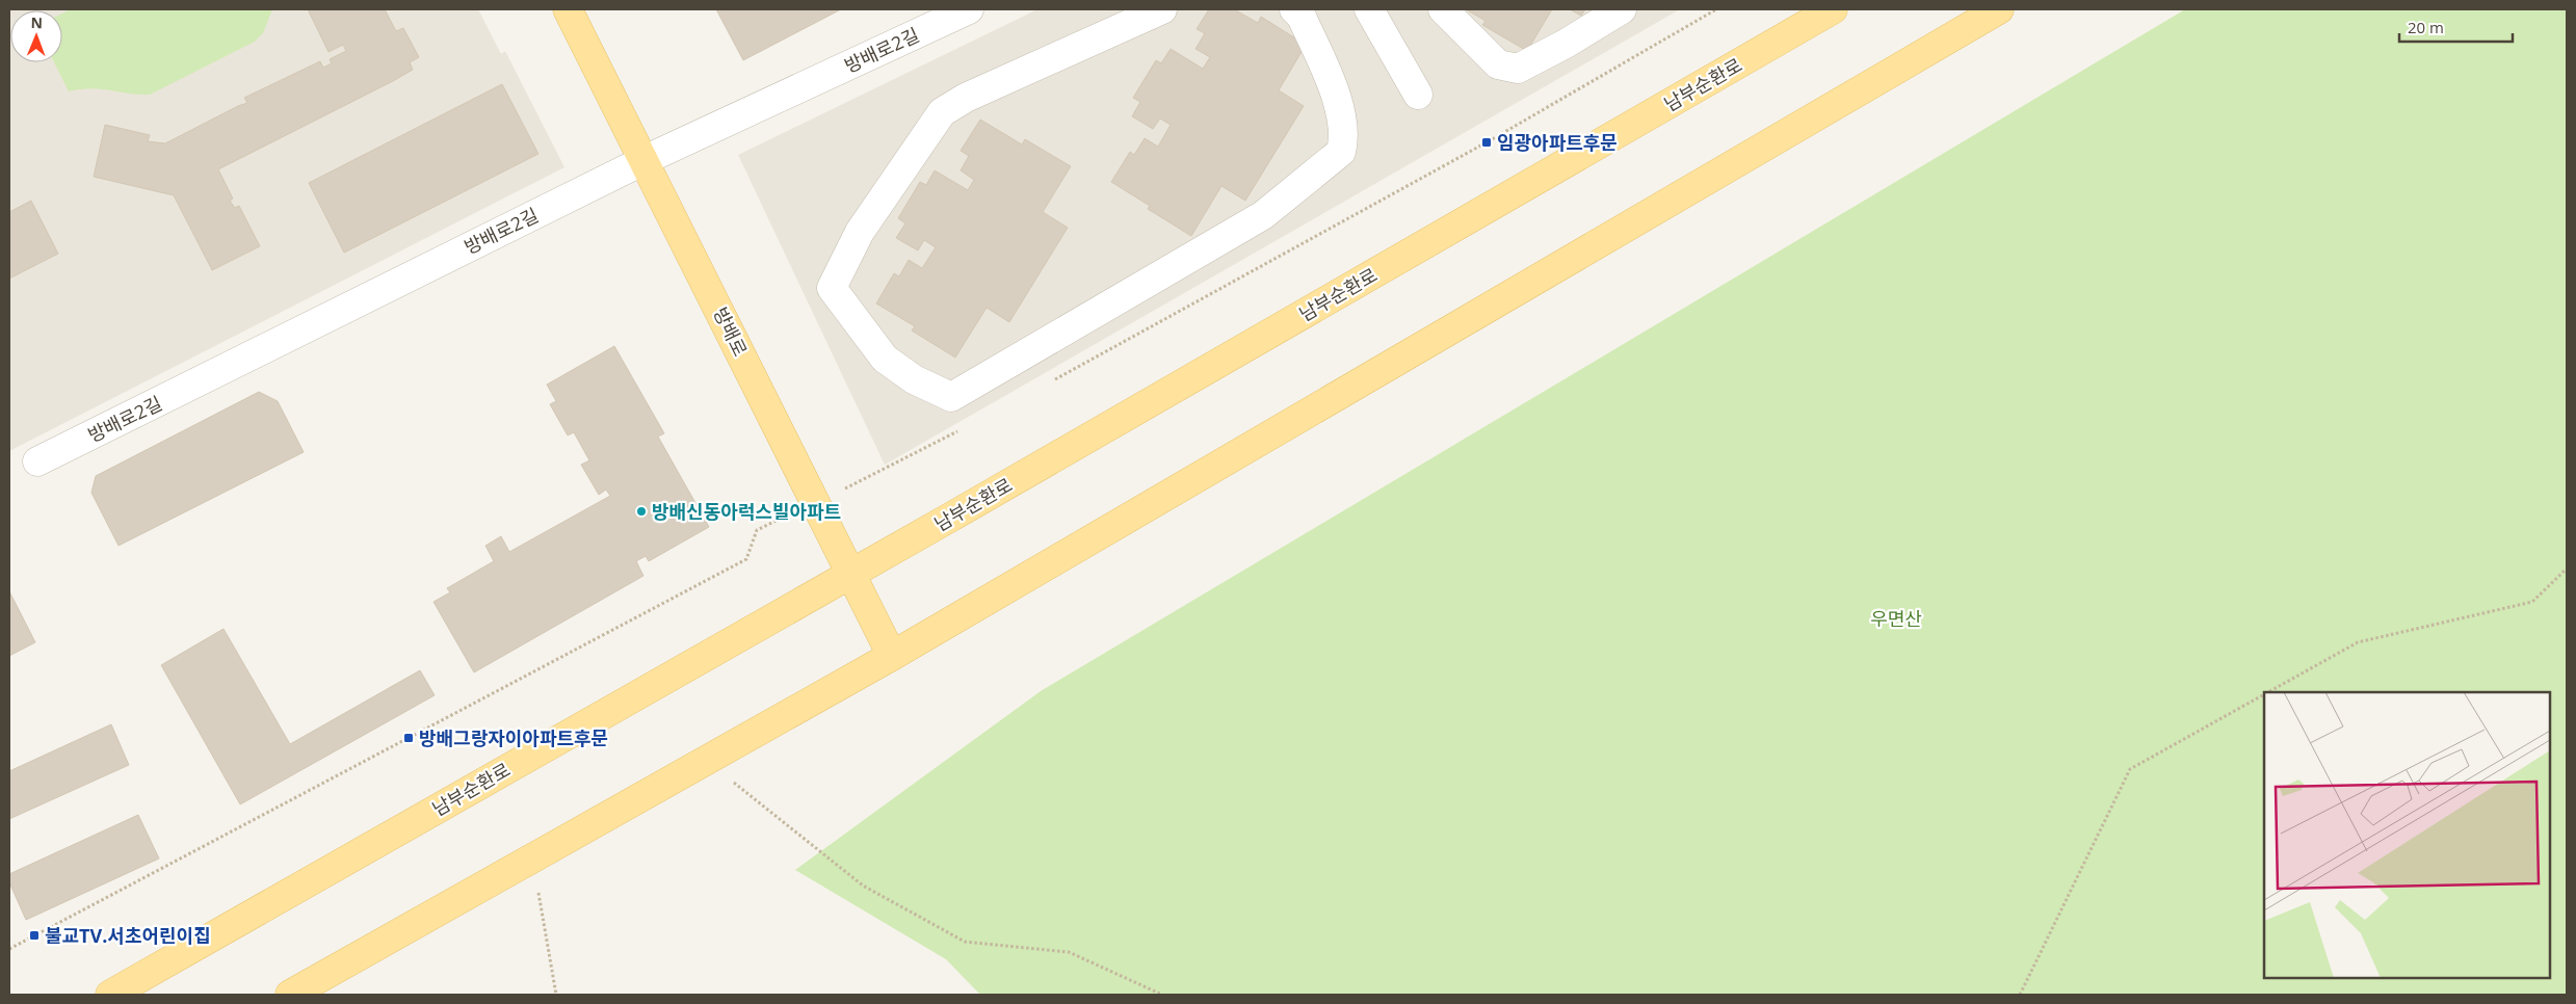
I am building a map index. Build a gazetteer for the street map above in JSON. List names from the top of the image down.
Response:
{
  "streets": {
    "main road": ["남부순환로", "방배로"],
    "street": ["방배로2길"]
  },
  "crossings": [
    ["방배로2길", "방배로"],
    ["남부순환로", "방배로"]
  ],
  "parks": ["우면산"],
  "places": {
    "transit": ["임광아파트후문", "방배그랑자이아파트후문", "불교TV.서초어린이집"],
    "other": ["방배신동아럭스빌아파트"]
  },
  "scale_bar": "20 m",
  "north": "top"
}
